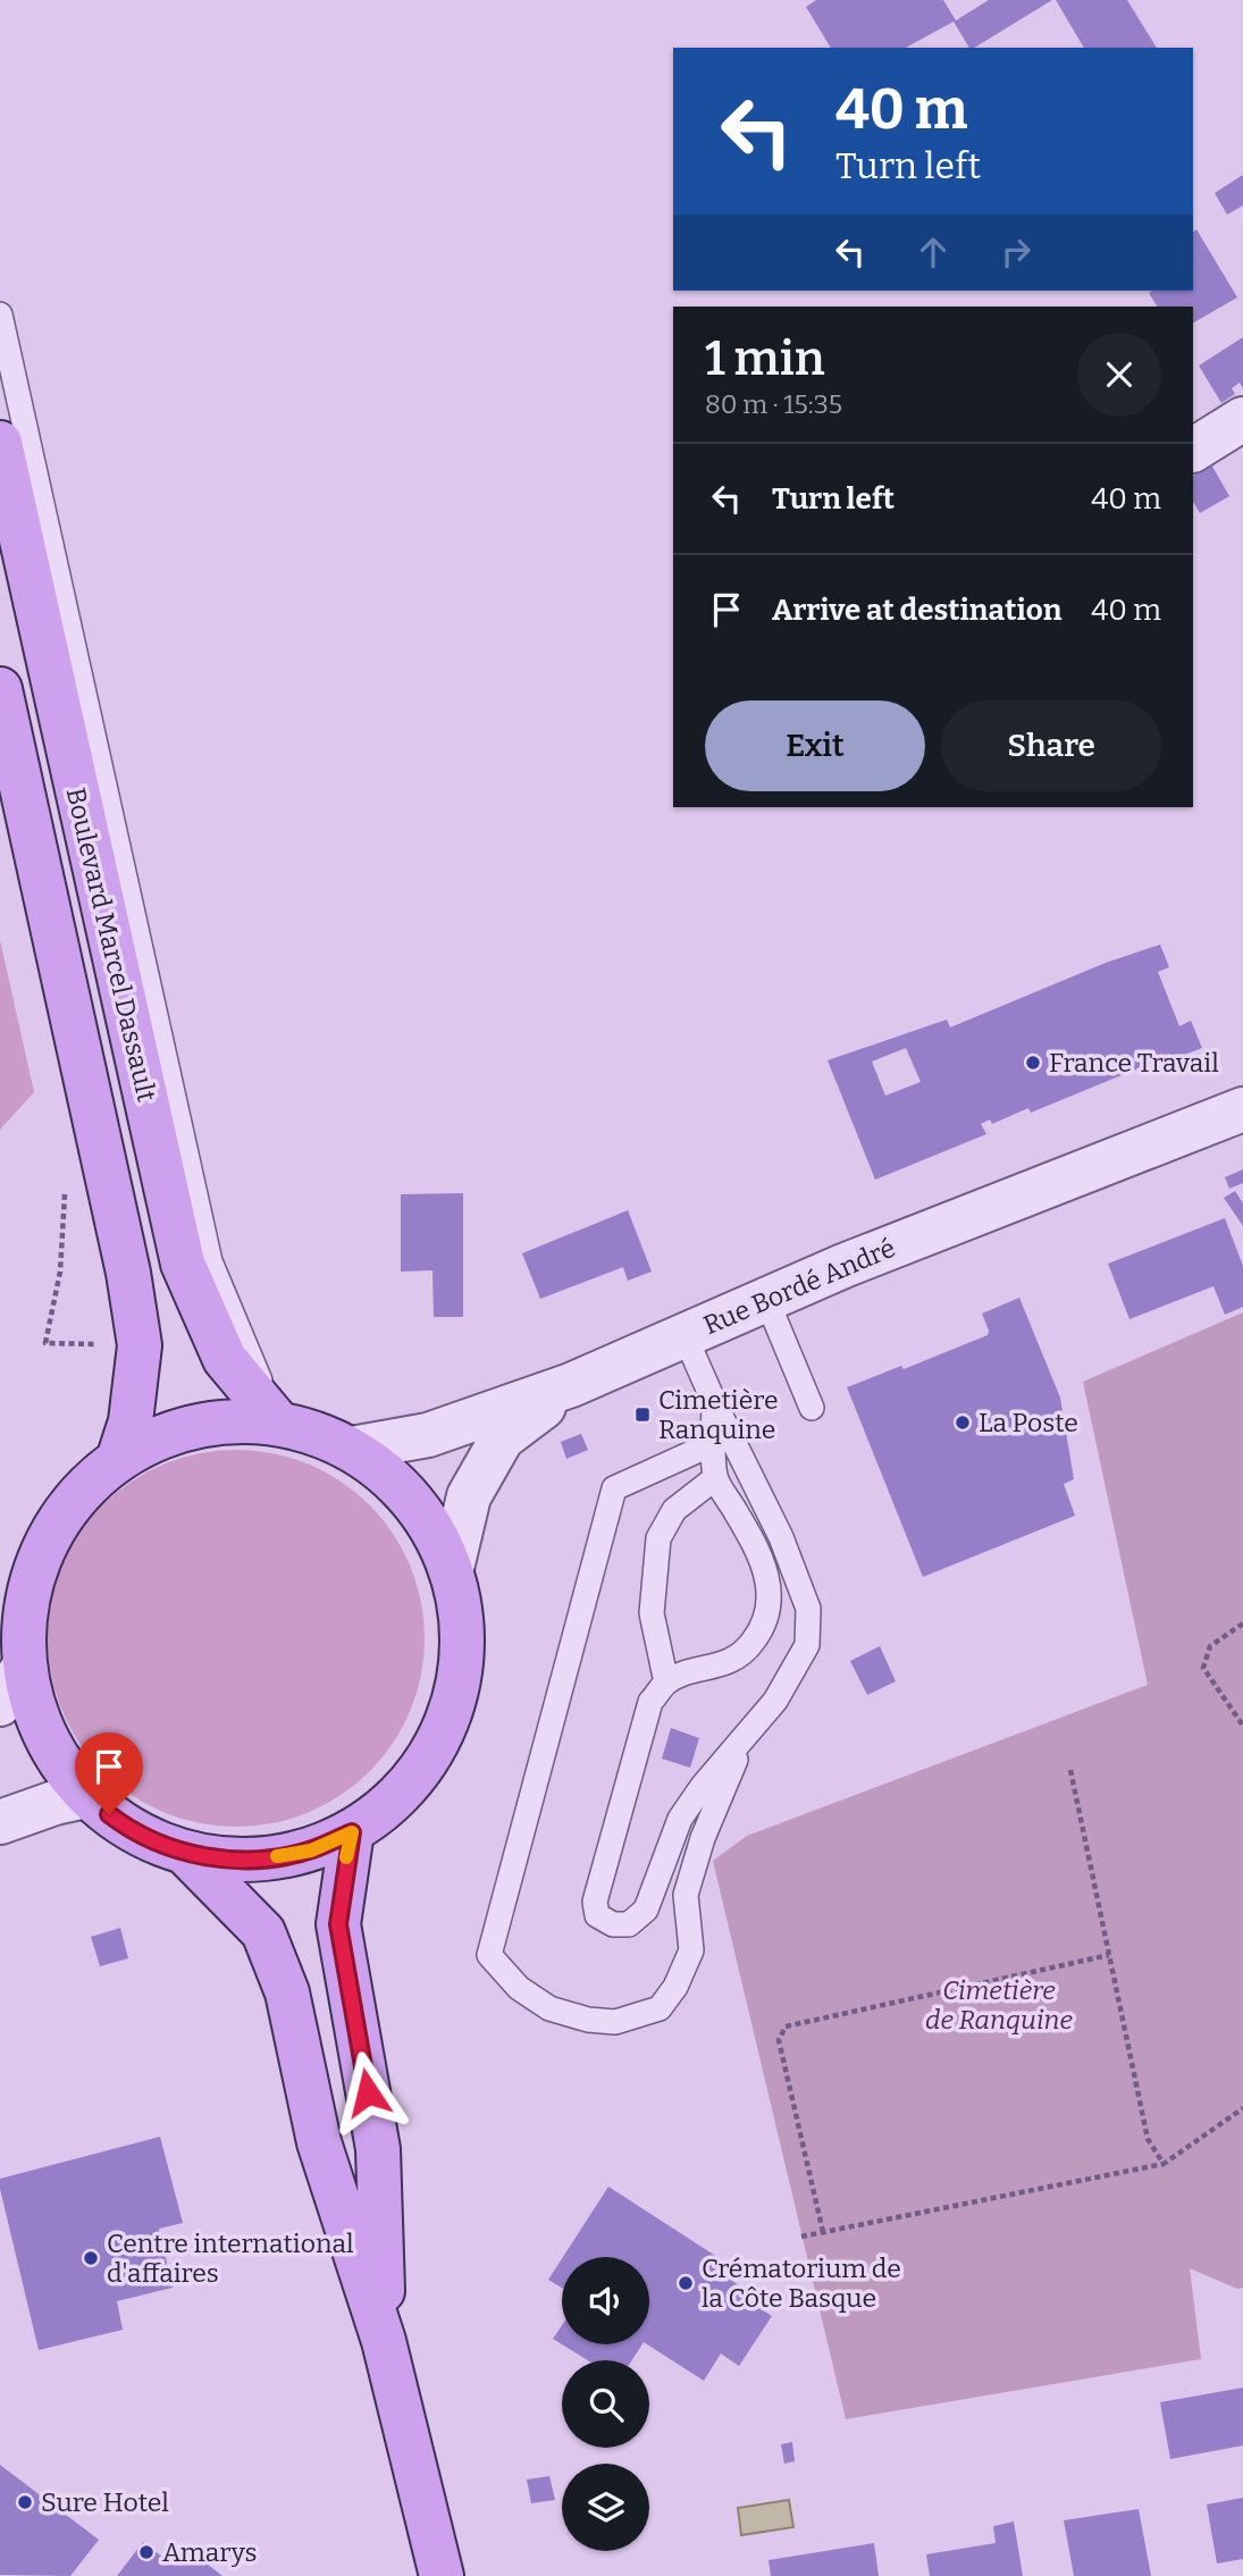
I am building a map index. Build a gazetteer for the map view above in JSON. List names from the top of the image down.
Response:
{
  "streets": {
    "main road": ["Boulevard Marcel Dassault"],
    "street": ["Rue Bordé André"]
  },
  "parks": ["Cimetière de Ranquine"],
  "places": {
    "other": [
      "France Travail",
      "La Poste",
      "Centre international d'affaires",
      "Crématorium de la Côte Basque",
      "Sure Hotel",
      "Amarys"
    ],
    "transit": ["Cimetière Ranquine"]
  },
  "page": {
    "turn": ["40 m", "Turn left"],
    "heading": ["1 min", "80 m · 15:35"],
    "list": [
      {
        "name": "Turn left",
        "value": "40 m"
      },
      {
        "name": "Arrive at destination",
        "value": "40 m"
      }
    ],
    "buttons": ["Exit", "Share"]
  }
}
